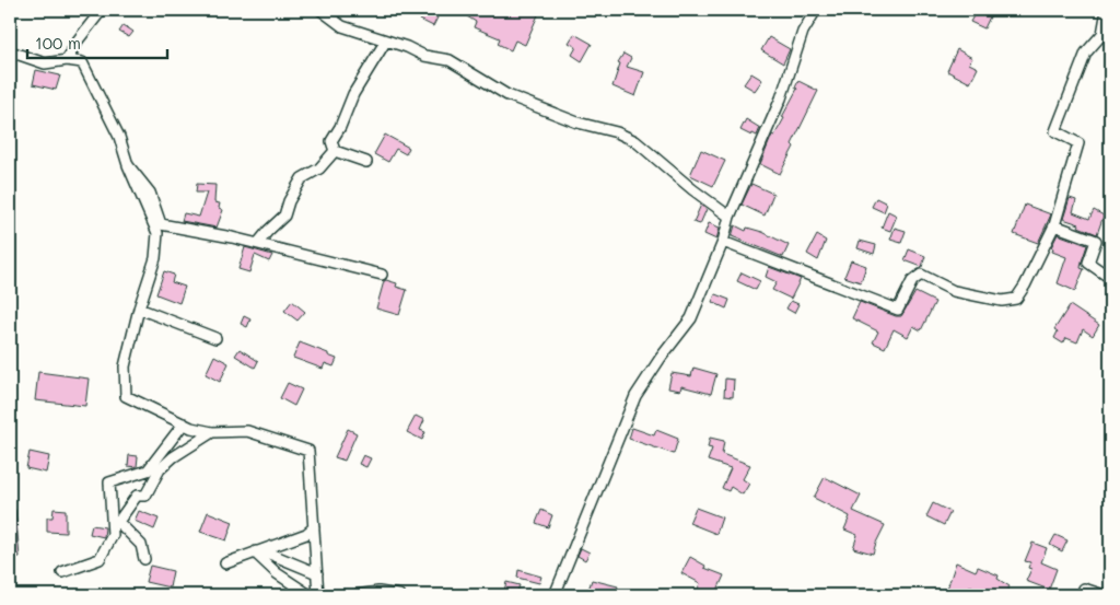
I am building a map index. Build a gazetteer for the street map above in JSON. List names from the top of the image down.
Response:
{
  "scale_bar": "100 m"
}
